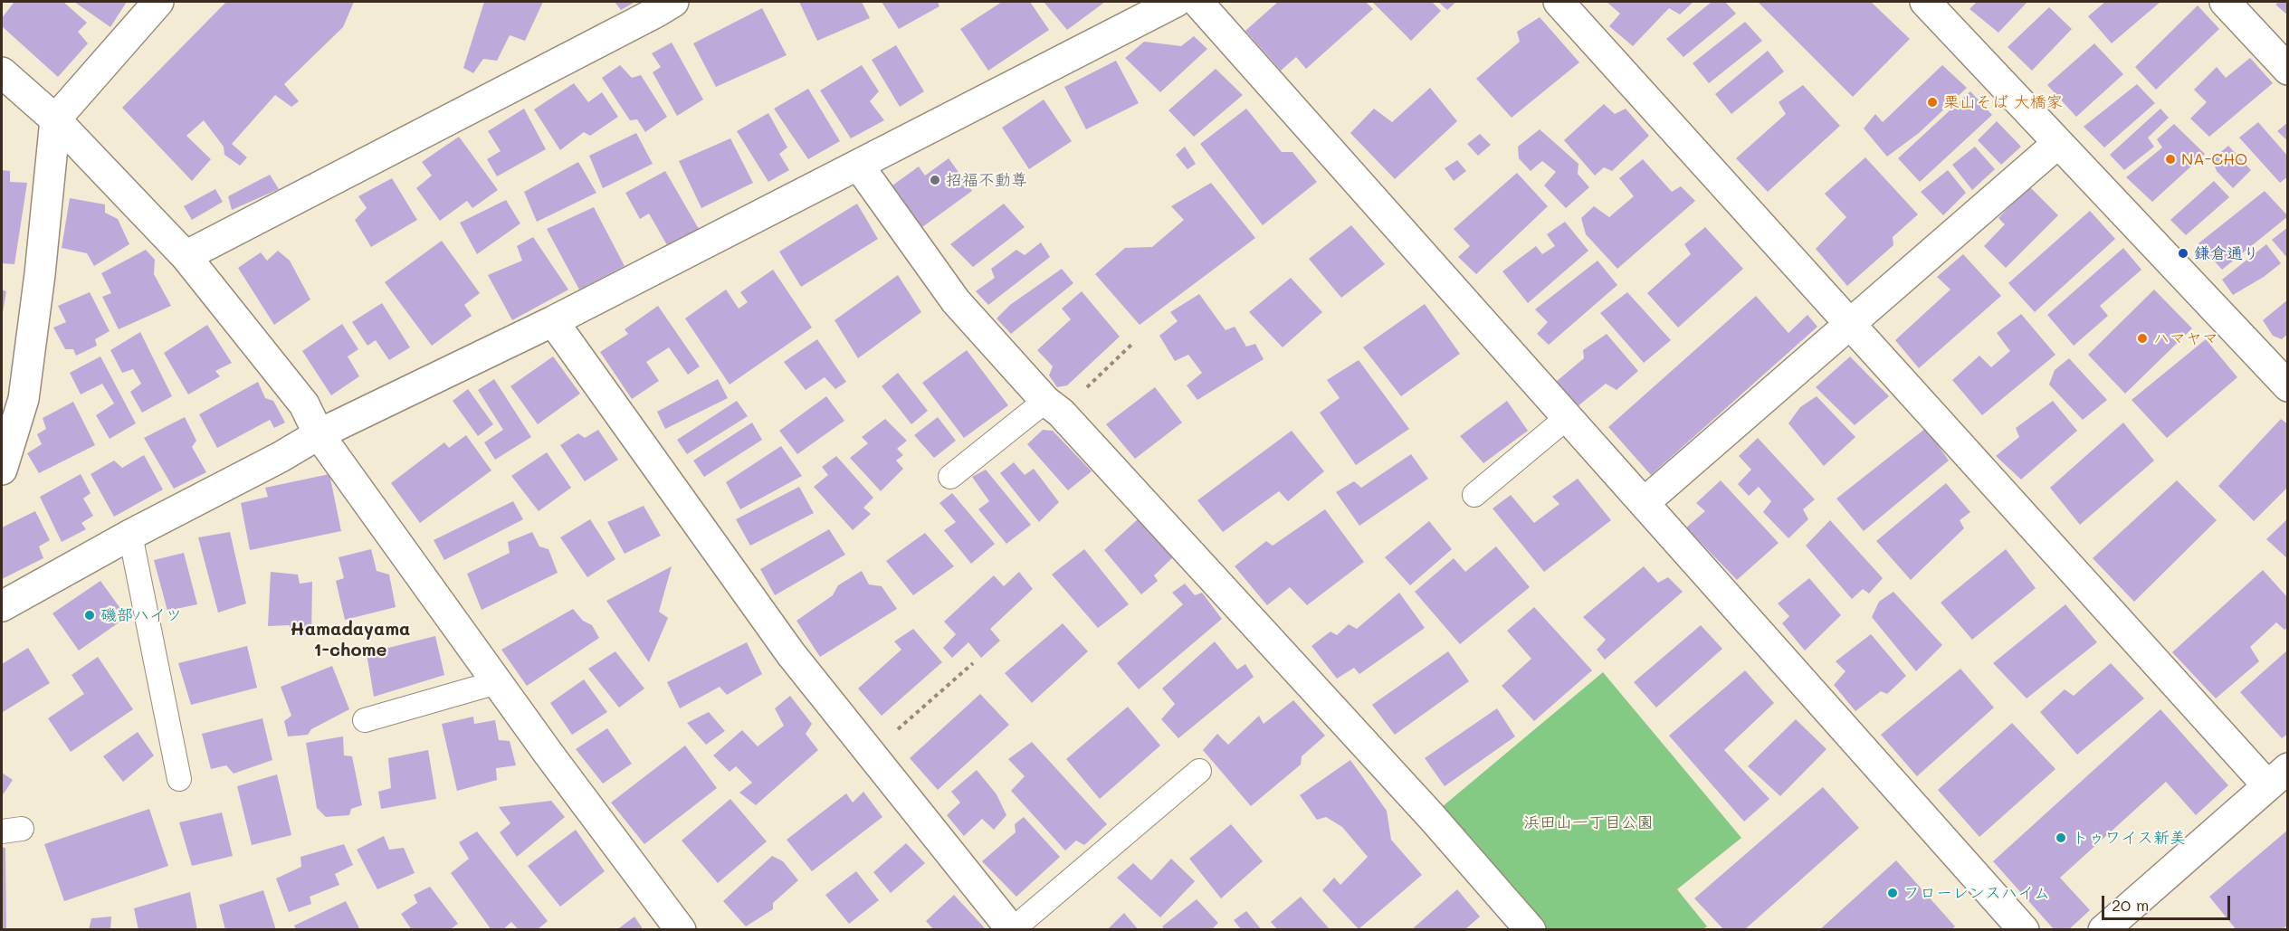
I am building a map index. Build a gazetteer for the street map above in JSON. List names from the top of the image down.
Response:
{
  "districts": ["Hamadayama 1-chome"],
  "parks": ["浜田山一丁目公園"],
  "places": [
    "栗山そば 大橋家",
    "NA-CHO",
    "招福不動尊",
    "鎌倉通り",
    "ハマヤマ",
    "磯部ハイツ",
    "トゥワイス新美",
    "フローレンスハイム"
  ],
  "scale_bar": "20 m"
}
